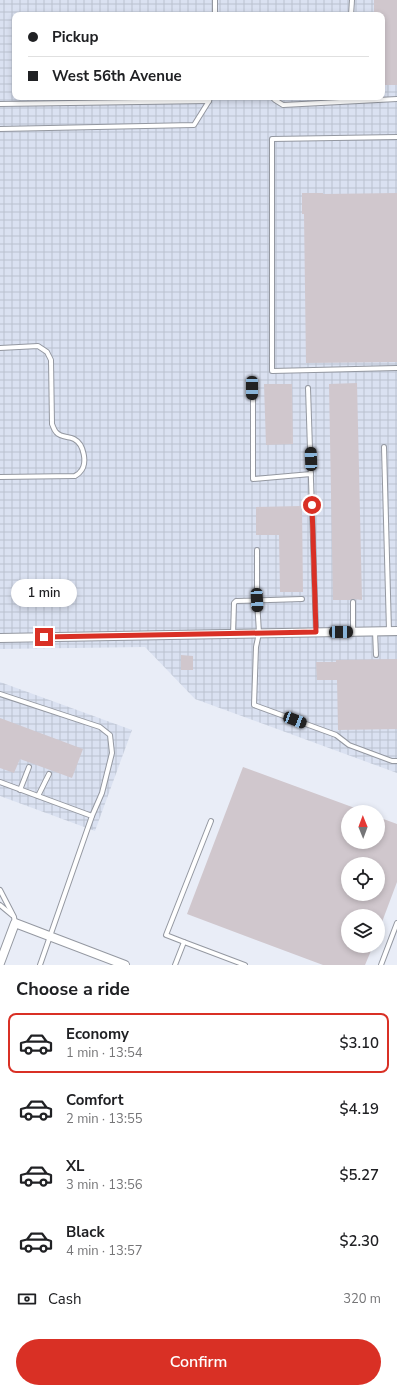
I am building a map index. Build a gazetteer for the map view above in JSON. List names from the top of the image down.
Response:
{
  "north": "top",
  "page": {
    "banner": ["Pickup", "West 56th Avenue"],
    "bubble": "1 min",
    "heading": "Choose a ride",
    "list": [
      {
        "name": "Economy",
        "note": "1 min · 13:54",
        "value": "$3.10"
      },
      {
        "name": "Comfort",
        "note": "2 min · 13:55",
        "value": "$4.19"
      },
      {
        "name": "XL",
        "note": "3 min · 13:56",
        "value": "$5.27"
      },
      {
        "name": "Black",
        "note": "4 min · 13:57",
        "value": "$2.30"
      }
    ],
    "pay": ["Cash", "320 m"],
    "buttons": "Confirm"
  }
}
